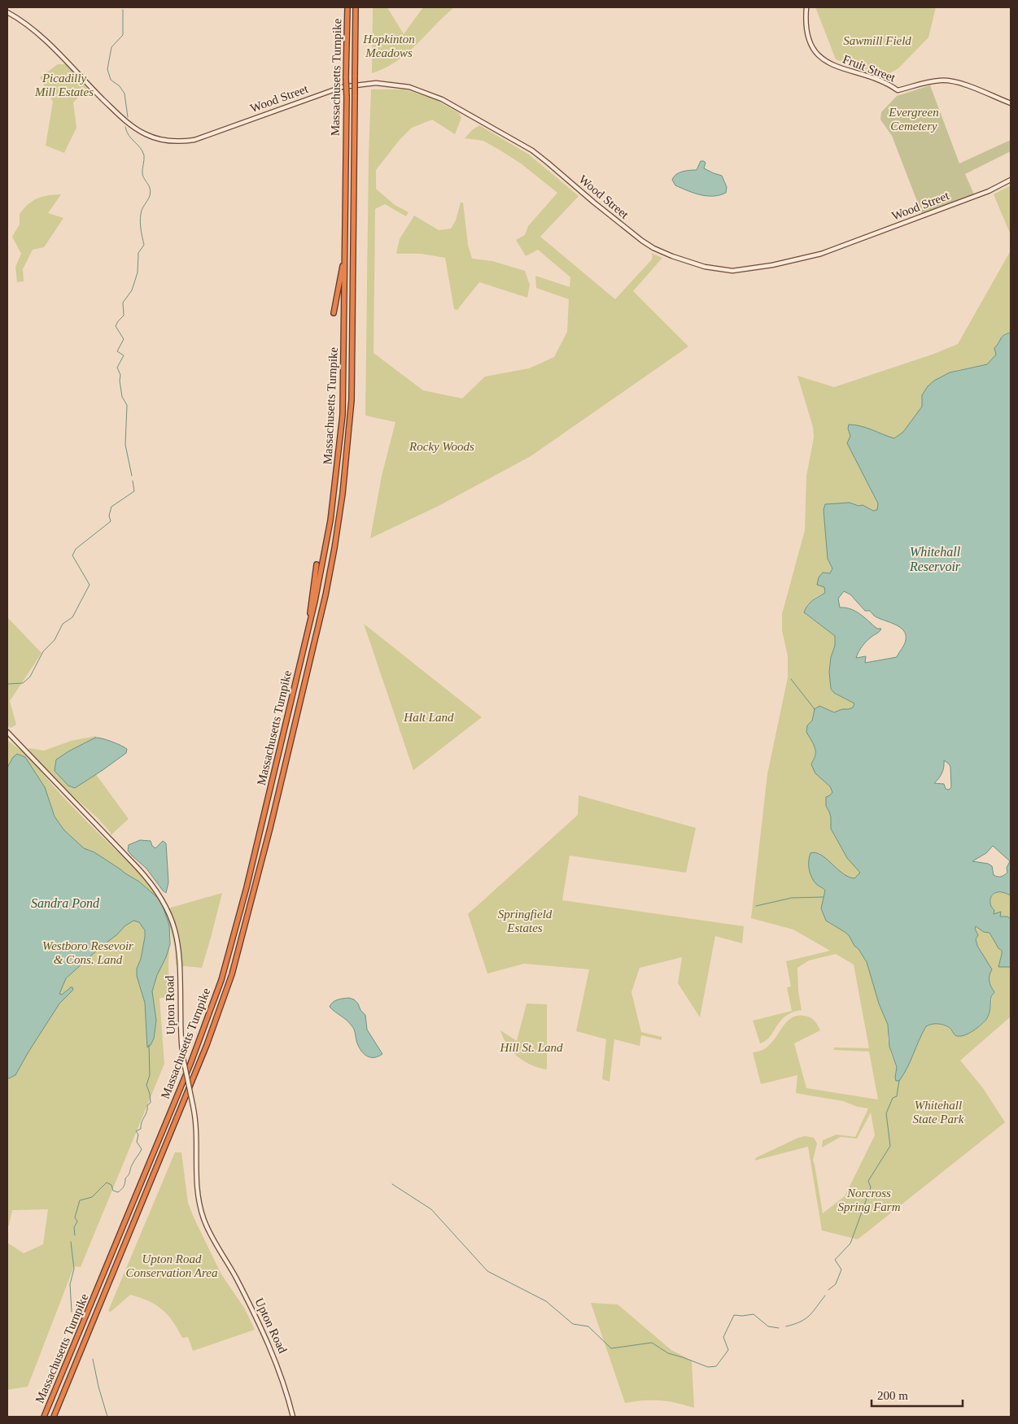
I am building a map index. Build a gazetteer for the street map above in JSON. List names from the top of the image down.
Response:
{
  "streets": {
    "highway": ["Massachusetts Turnpike"],
    "main road": ["Fruit Street", "Wood Street", "Upton Road"]
  },
  "water": ["Whitehall Reservoir", "Sandra Pond"],
  "parks": [
    "Hopkinton Meadows",
    "Sawmill Field",
    "Picadilly Mill Estates",
    "Evergreen Cemetery",
    "Rocky Woods",
    "Halt Land",
    "Springfield Estates",
    "Westboro Resevoir & Cons. Land",
    "Hill St. Land",
    "Whitehall State Park",
    "Norcross Spring Farm",
    "Upton Road Conservation Area"
  ],
  "scale_bar": "200 m"
}
